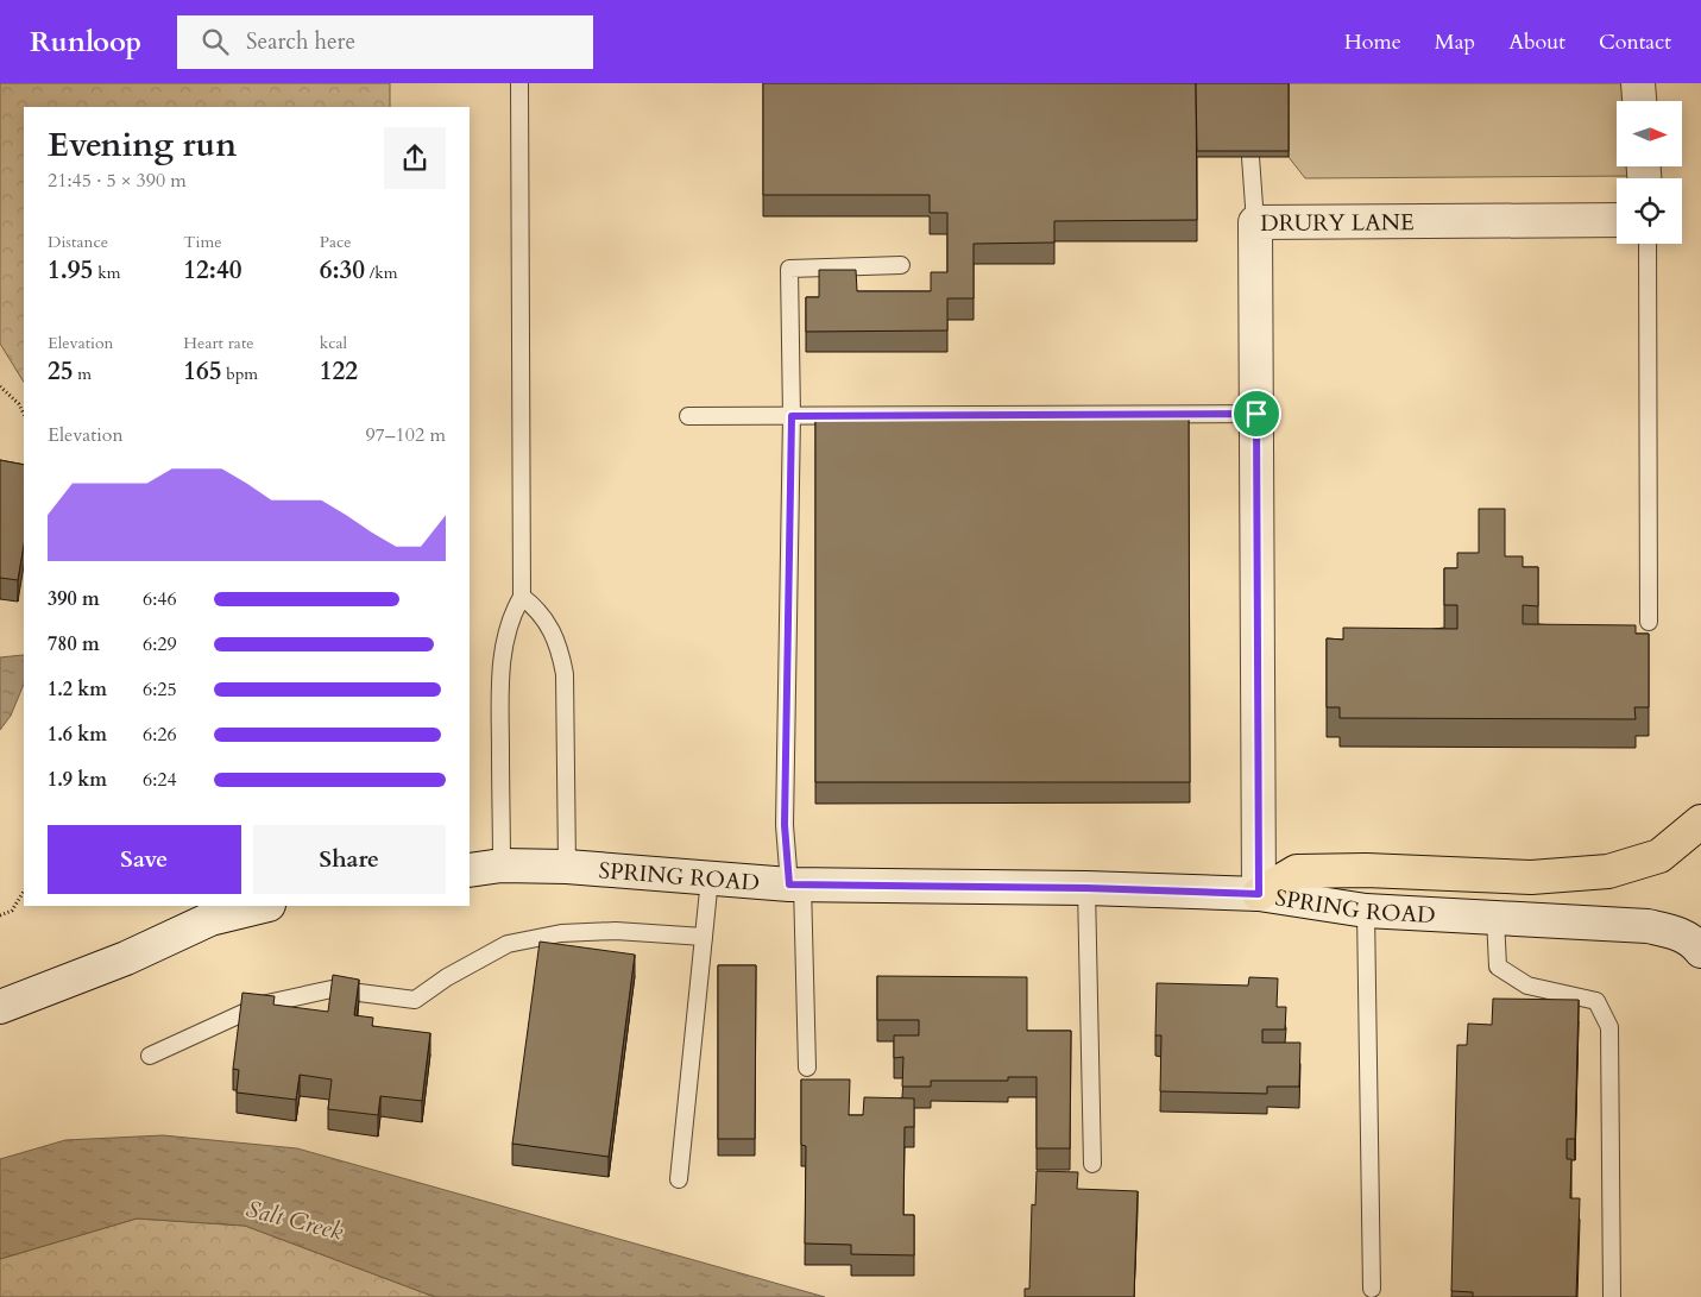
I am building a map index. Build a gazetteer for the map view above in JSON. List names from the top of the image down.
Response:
{
  "streets": {
    "street": ["DRURY LANE", "SPRING ROAD"]
  },
  "crossings": [
    ["DRURY LANE", "SPRING ROAD"]
  ],
  "water": ["Salt Creek"],
  "north": "right",
  "page": {
    "header": "Runloop",
    "search": "Search here",
    "nav": [
      "Home",
      "Map",
      "About",
      "Contact"
    ],
    "heading": ["Evening run", "21:45 · 5 × 390 m"],
    "stats": [
      ["Distance", "1.95 km"],
      ["Time", "12:40"],
      ["Pace", "6:30 /km"],
      ["Elevation", "25 m"],
      ["Heart rate", "165 bpm"],
      ["kcal", "122"]
    ],
    "chart": ["Elevation", "97–102 m"],
    "list": [
      {
        "name": "390 m",
        "note": "6:46"
      },
      {
        "name": "780 m",
        "note": "6:29"
      },
      {
        "name": "1.2 km",
        "note": "6:25"
      },
      {
        "name": "1.6 km",
        "note": "6:26"
      },
      {
        "name": "1.9 km",
        "note": "6:24"
      }
    ],
    "buttons": ["Save", "Share"]
  }
}
